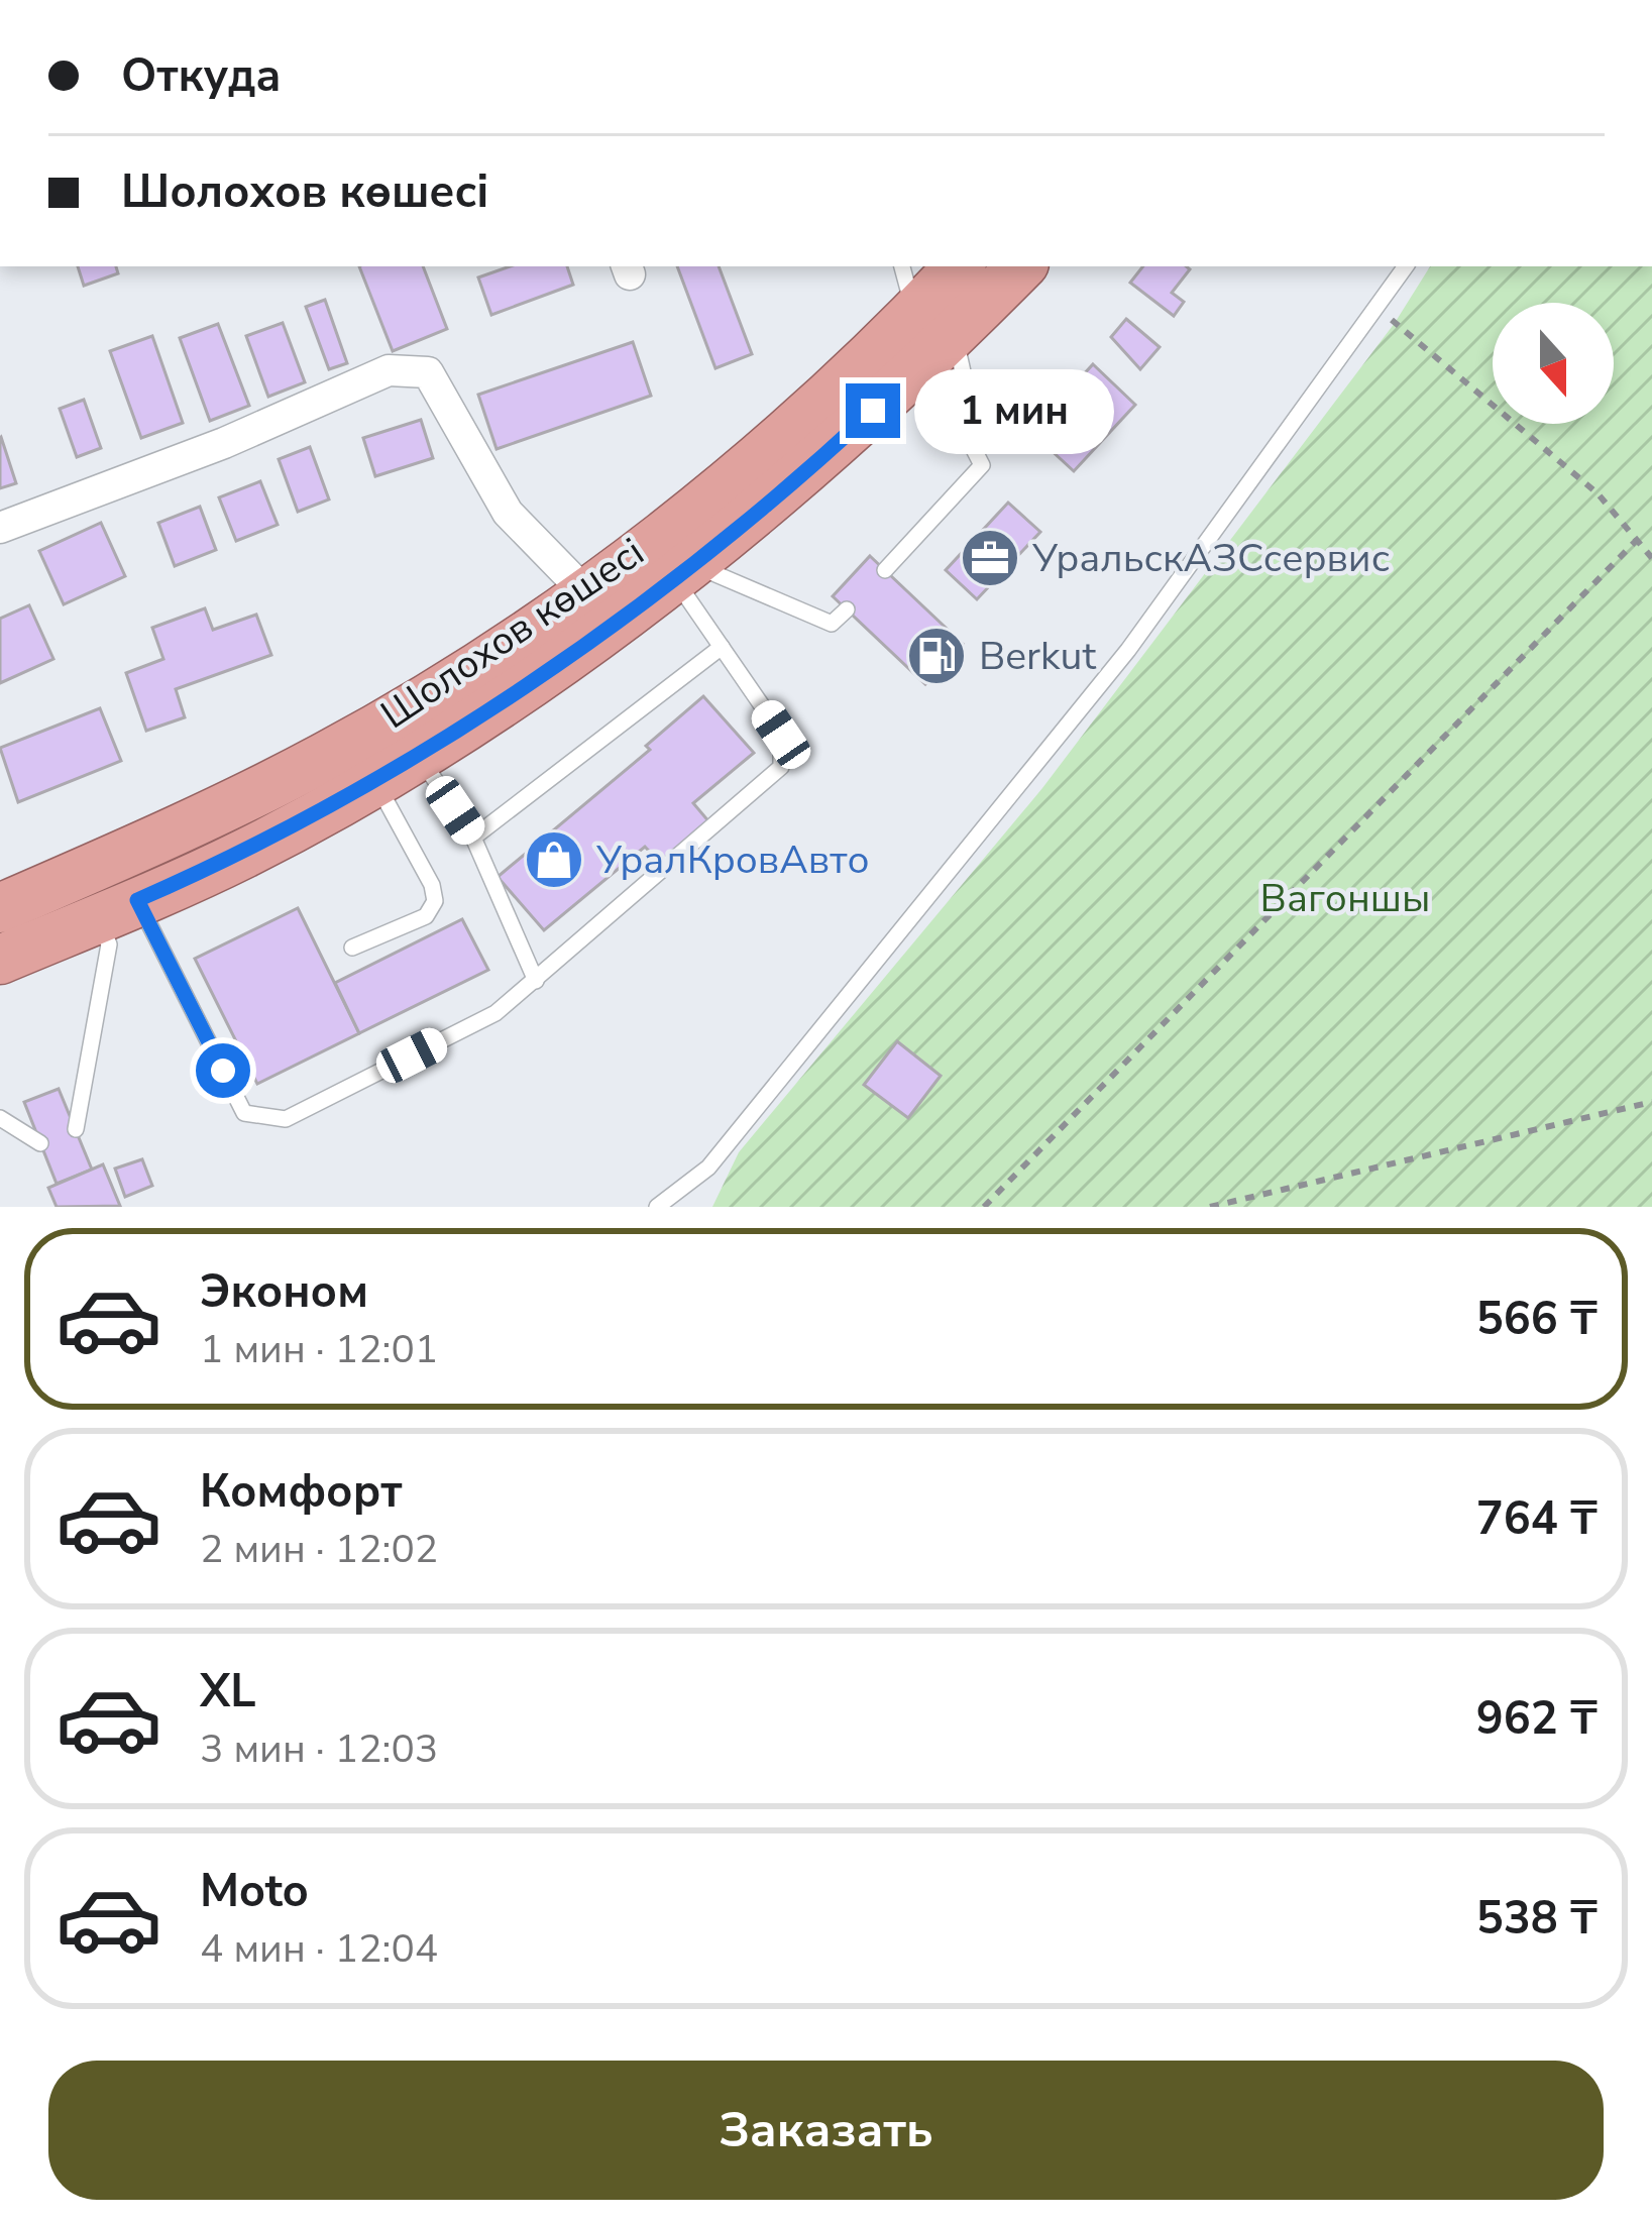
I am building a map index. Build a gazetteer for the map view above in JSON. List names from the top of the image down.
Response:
{
  "streets": {
    "highway": ["Шолохов көшесі"]
  },
  "parks": ["Вагоншы"],
  "places": {
    "office": ["УральскАЗСсервис"],
    "fuel station": ["Berkut"],
    "shop": ["УралКровАвто"]
  },
  "north": "bottom",
  "page": {
    "banner": ["Откуда", "Шолохов көшесі"],
    "bubble": "1 мин",
    "list": [
      {
        "name": "Эконом",
        "note": "1 мин · 12:01",
        "value": "566 ₸"
      },
      {
        "name": "Комфорт",
        "note": "2 мин · 12:02",
        "value": "764 ₸"
      },
      {
        "name": "XL",
        "note": "3 мин · 12:03",
        "value": "962 ₸"
      },
      {
        "name": "Moto",
        "note": "4 мин · 12:04",
        "value": "538 ₸"
      }
    ],
    "buttons": "Заказать"
  }
}
